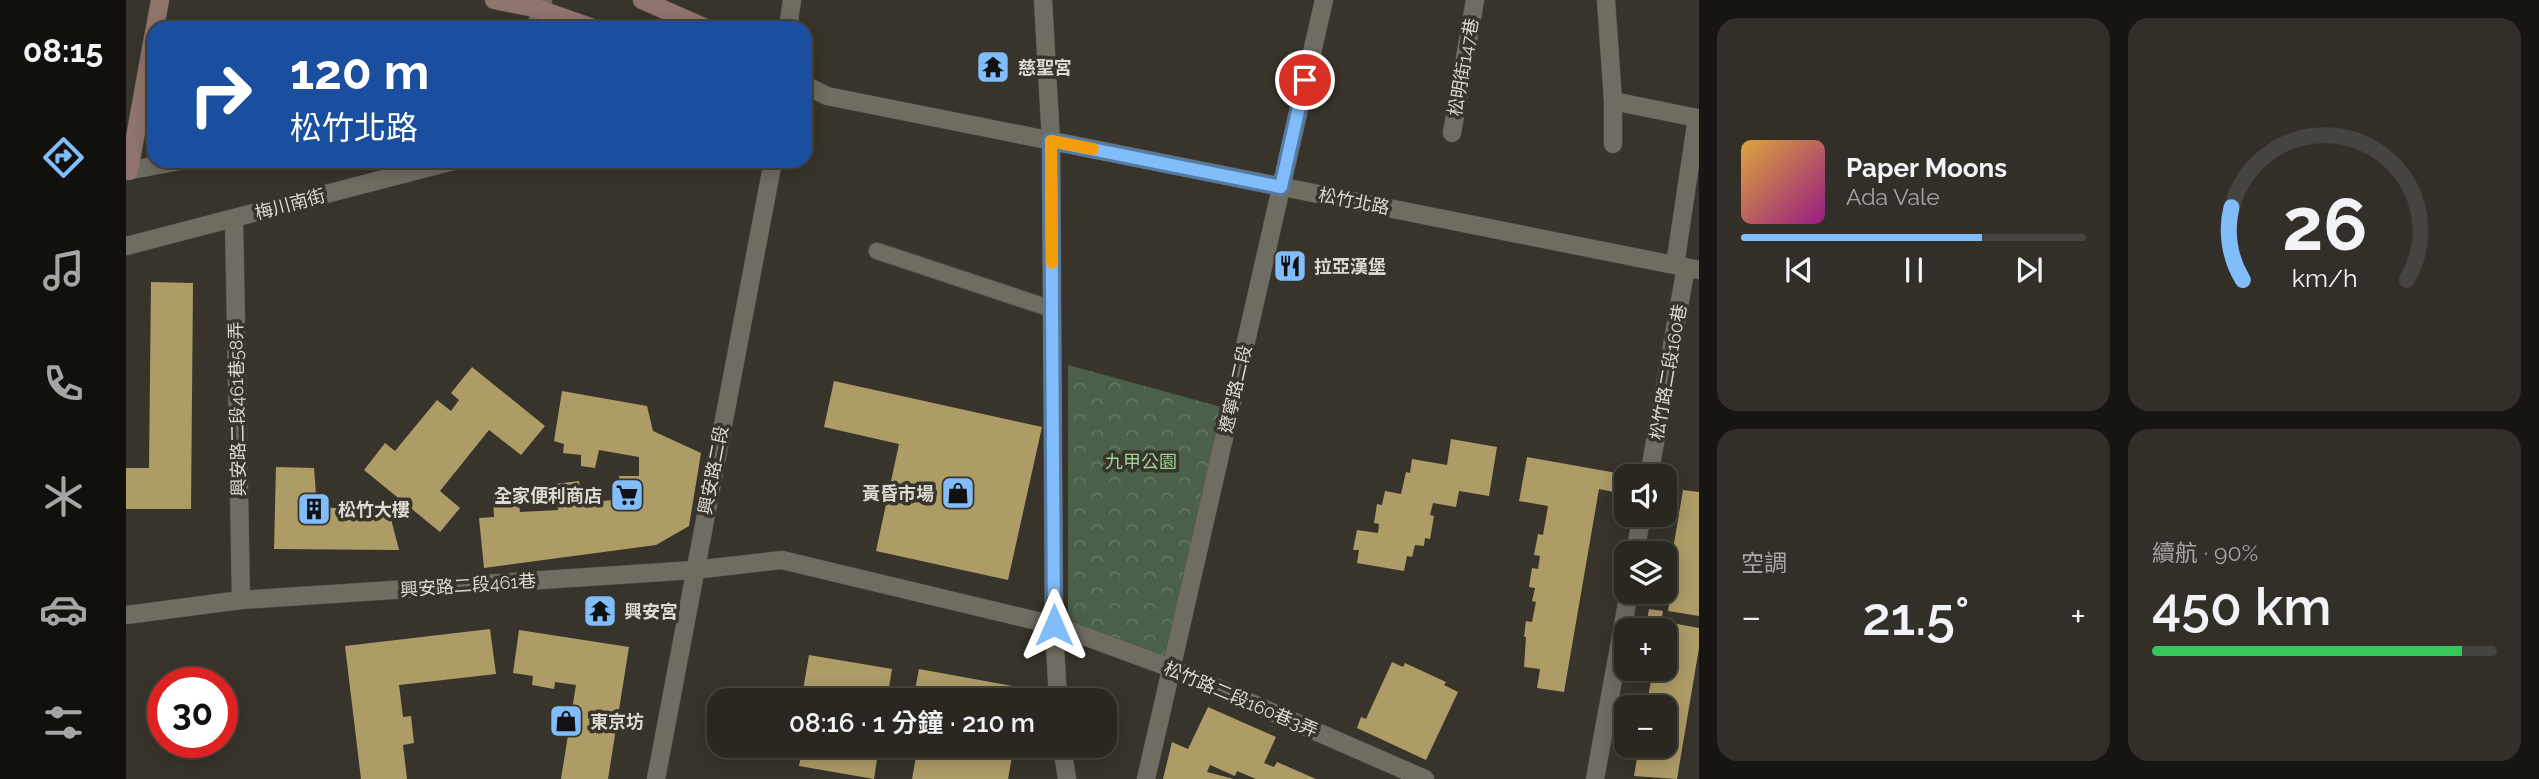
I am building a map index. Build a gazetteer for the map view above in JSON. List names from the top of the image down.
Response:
{
  "streets": {
    "street": [
      "松明街147巷",
      "松竹北路",
      "梅川南街",
      "松竹路二段160巷",
      "遼寧路二段",
      "興安路二段461巷58弄",
      "興安路二段",
      "興安路二段461巷",
      "松竹路二段160巷3弄"
    ]
  },
  "crossings": [
    ["松竹北路", "松竹路二段160巷"],
    ["松竹北路", "遼寧路二段"],
    ["梅川南街", "興安路二段461巷58弄"],
    ["遼寧路二段", "松竹路二段160巷3弄"],
    ["興安路二段461巷58弄", "興安路二段461巷"],
    ["興安路二段", "興安路二段461巷"],
    ["興安路二段461巷", "松竹路二段160巷3弄"]
  ],
  "parks": ["九甲公園"],
  "places": {
    "temple": ["慈聖宮", "興安宮"],
    "restaurant": ["拉亞漢堡"],
    "shop": ["黃昏市場", "東京坊"],
    "supermarket": ["全家便利商店"],
    "building": ["松竹大樓"]
  },
  "page": {
    "tabs": "08:15",
    "turn": ["120 m", "松竹北路"],
    "song": ["Paper Moons", "Ada Vale"],
    "tile": [
      "空調",
      ["續航 · 90%", "450 km"]
    ],
    "map_buttons": ["+", "−"],
    "heat": ["−", "21.5°", "+"],
    "limit": "30",
    "trip": "08:16 · 1 分鐘 · 210 m",
    "gauge": ["26", "km/h"]
  }
}
